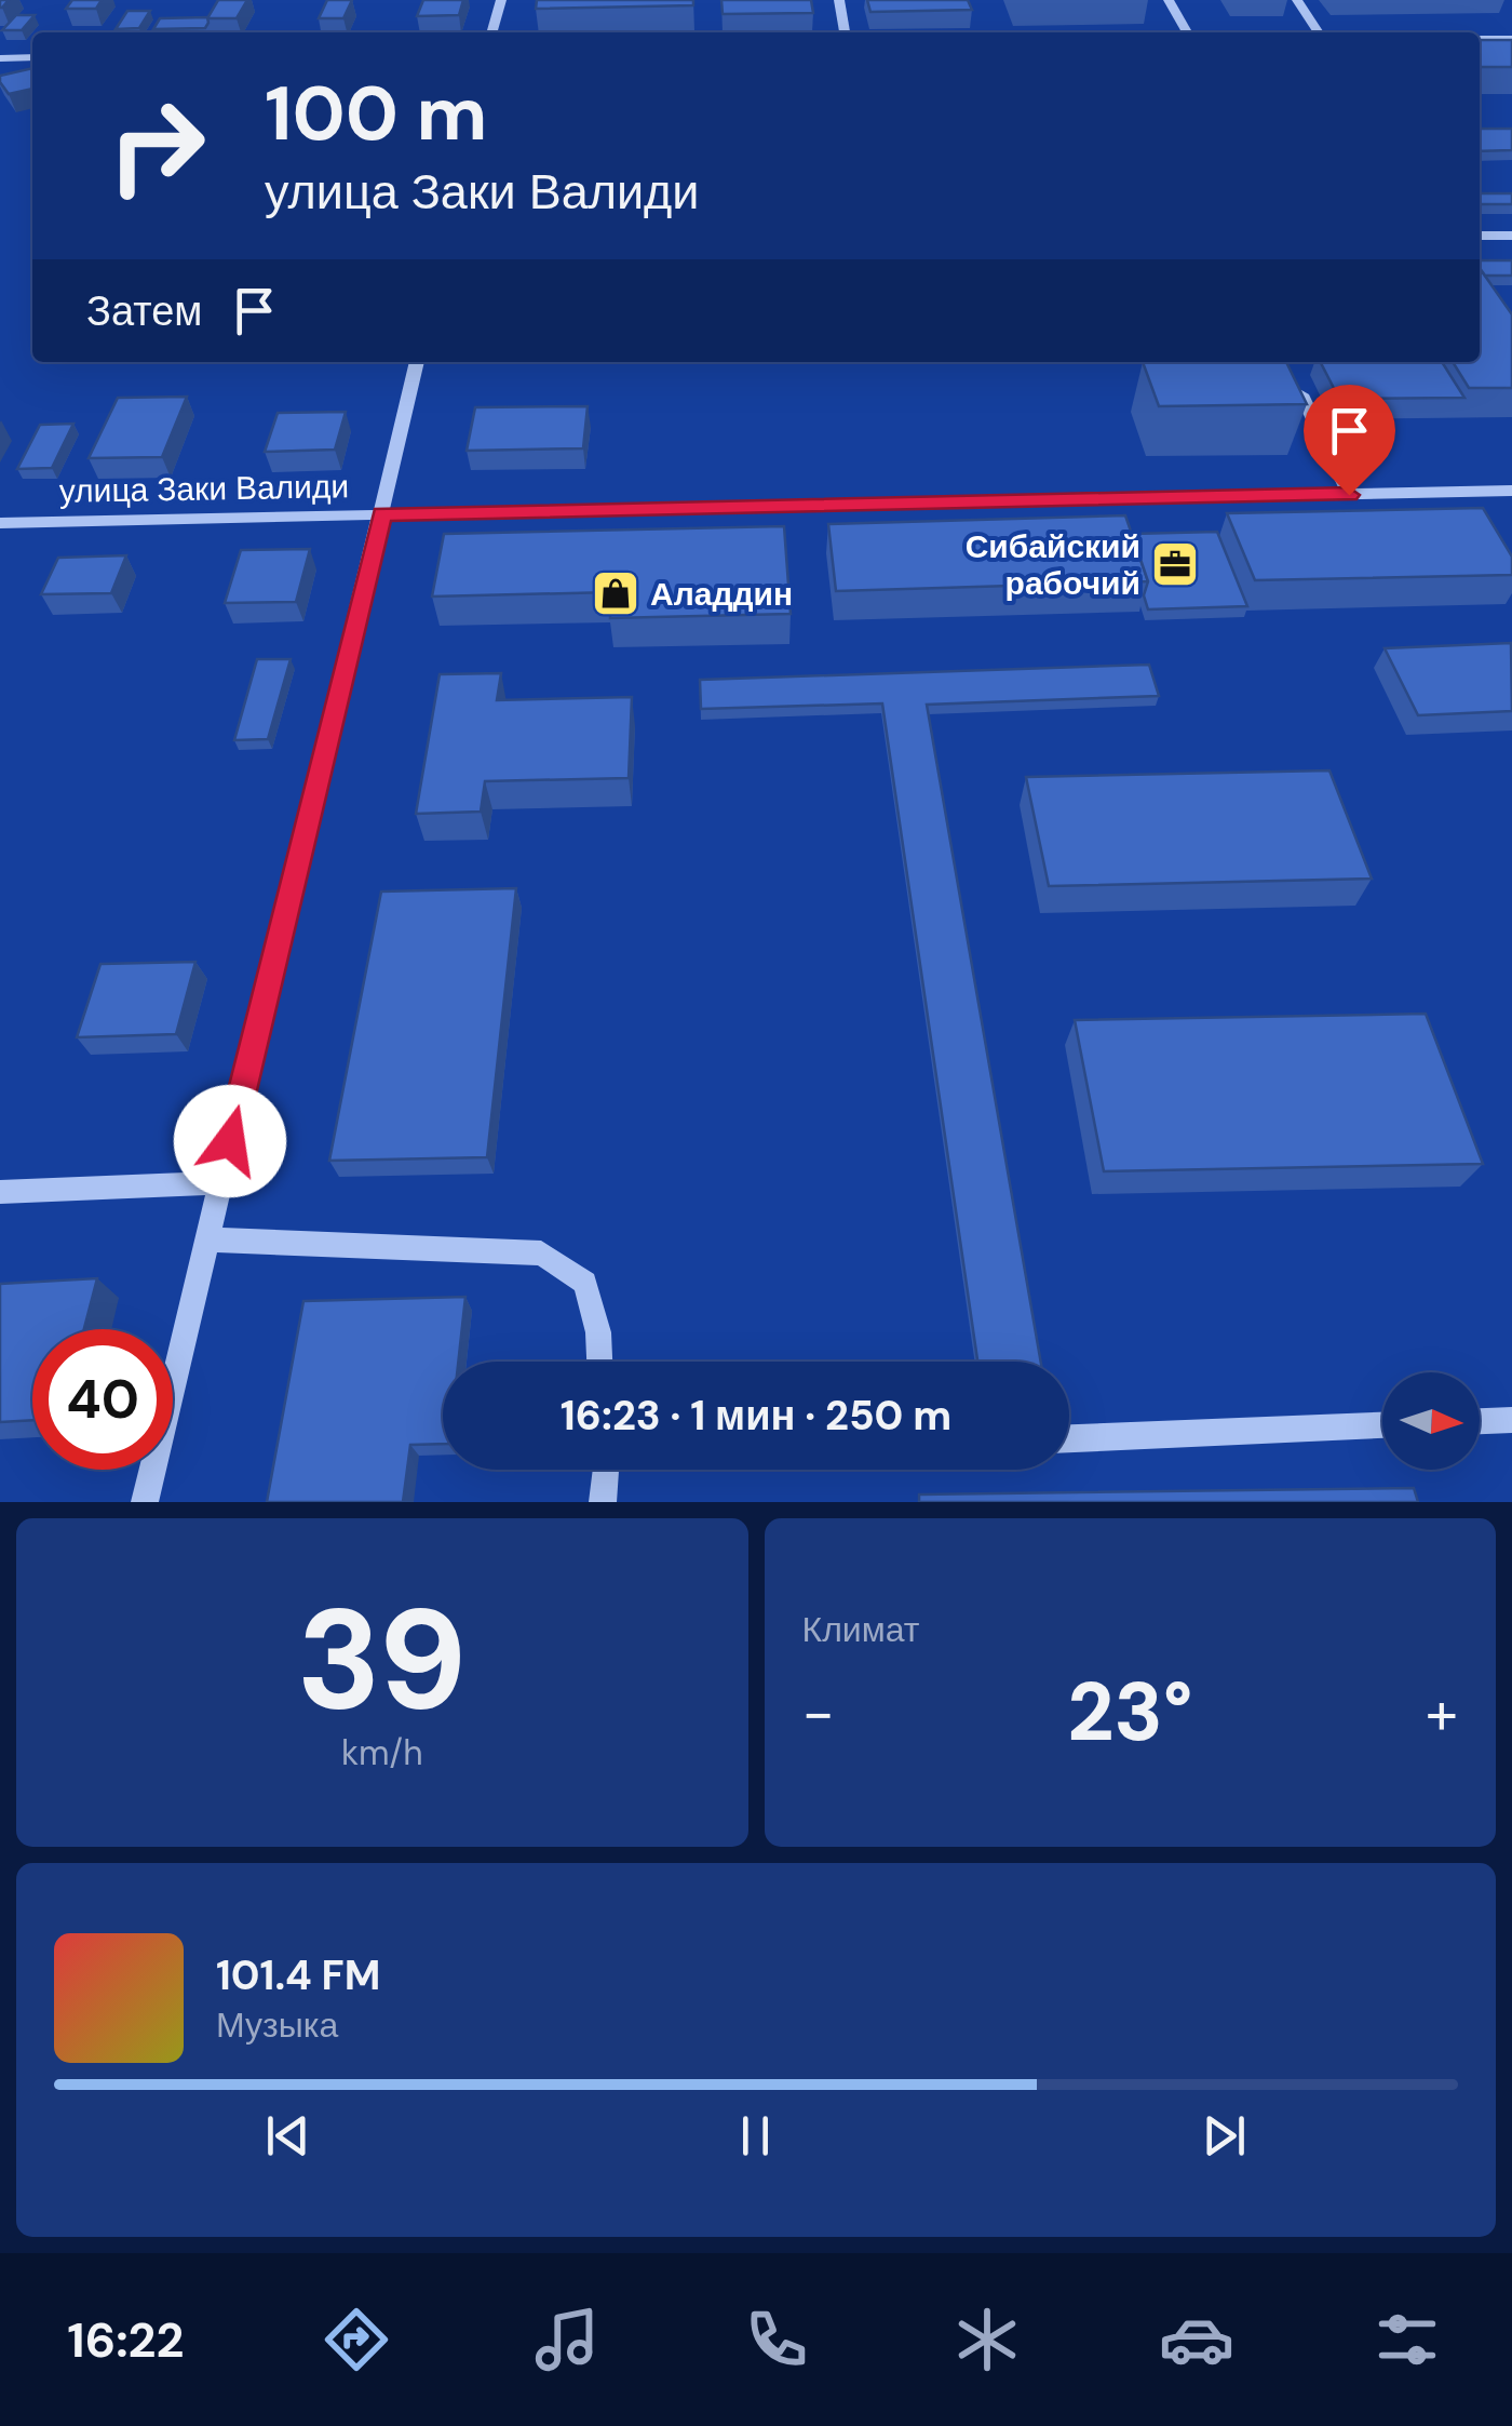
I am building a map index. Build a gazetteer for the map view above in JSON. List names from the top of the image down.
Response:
{
  "streets": {
    "street": ["улица Заки Валиди"]
  },
  "places": {
    "office": ["Сибайский рабочий"],
    "shop": ["Аладдин"]
  },
  "north": "right",
  "page": {
    "turn": ["100 m", "улица Заки Валиди"],
    "then": "Затем",
    "limit": "40",
    "trip": "16:23 · 1 мин · 250 m",
    "tile": [
      ["39", "km/h"],
      "Климат"
    ],
    "heat": ["−", "23°", "+"],
    "song": ["101.4 FM", "Музыка"],
    "tabs": "16:22"
  }
}
